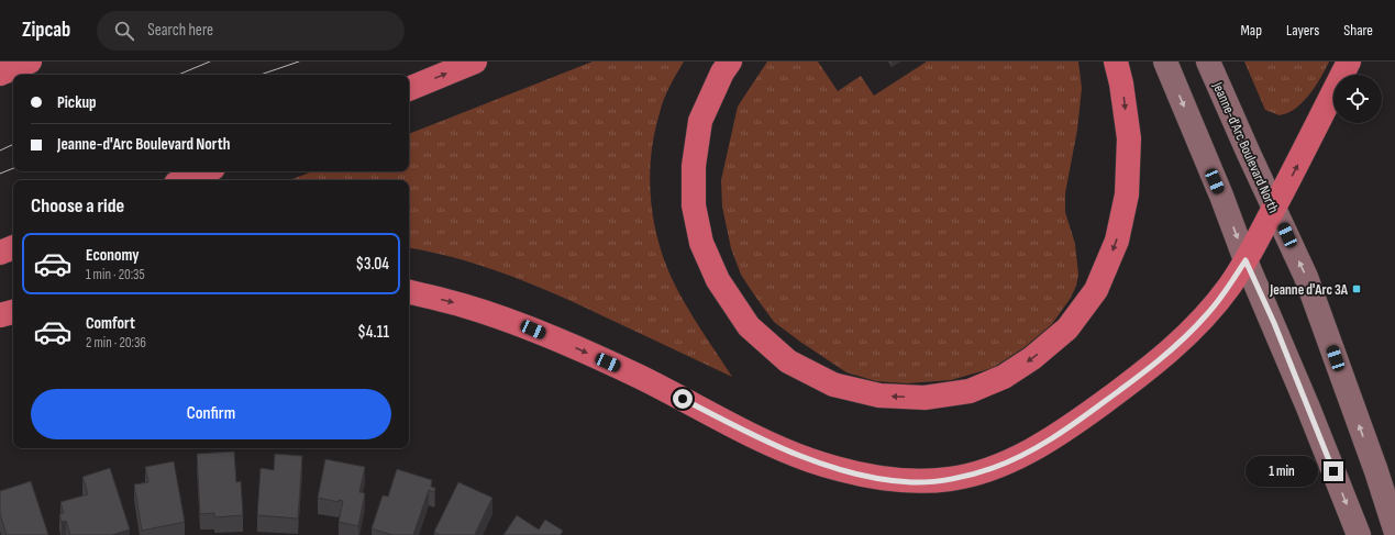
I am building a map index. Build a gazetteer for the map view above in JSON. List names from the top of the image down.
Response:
{
  "streets": {
    "main road": ["Jeanne-d'Arc Boulevard North"]
  },
  "places": {
    "transit": ["Jeanne d'Arc 3A"]
  },
  "page": {
    "header": "Zipcab",
    "search": "Search here",
    "nav": ["Map", "Layers", "Share"],
    "banner": ["Pickup", "Jeanne-d'Arc Boulevard North"],
    "heading": "Choose a ride",
    "list": [
      {
        "name": "Economy",
        "note": "1 min · 20:35",
        "value": "$3.04"
      },
      {
        "name": "Comfort",
        "note": "2 min · 20:36",
        "value": "$4.11"
      }
    ],
    "buttons": "Confirm",
    "bubble": "1 min"
  }
}
